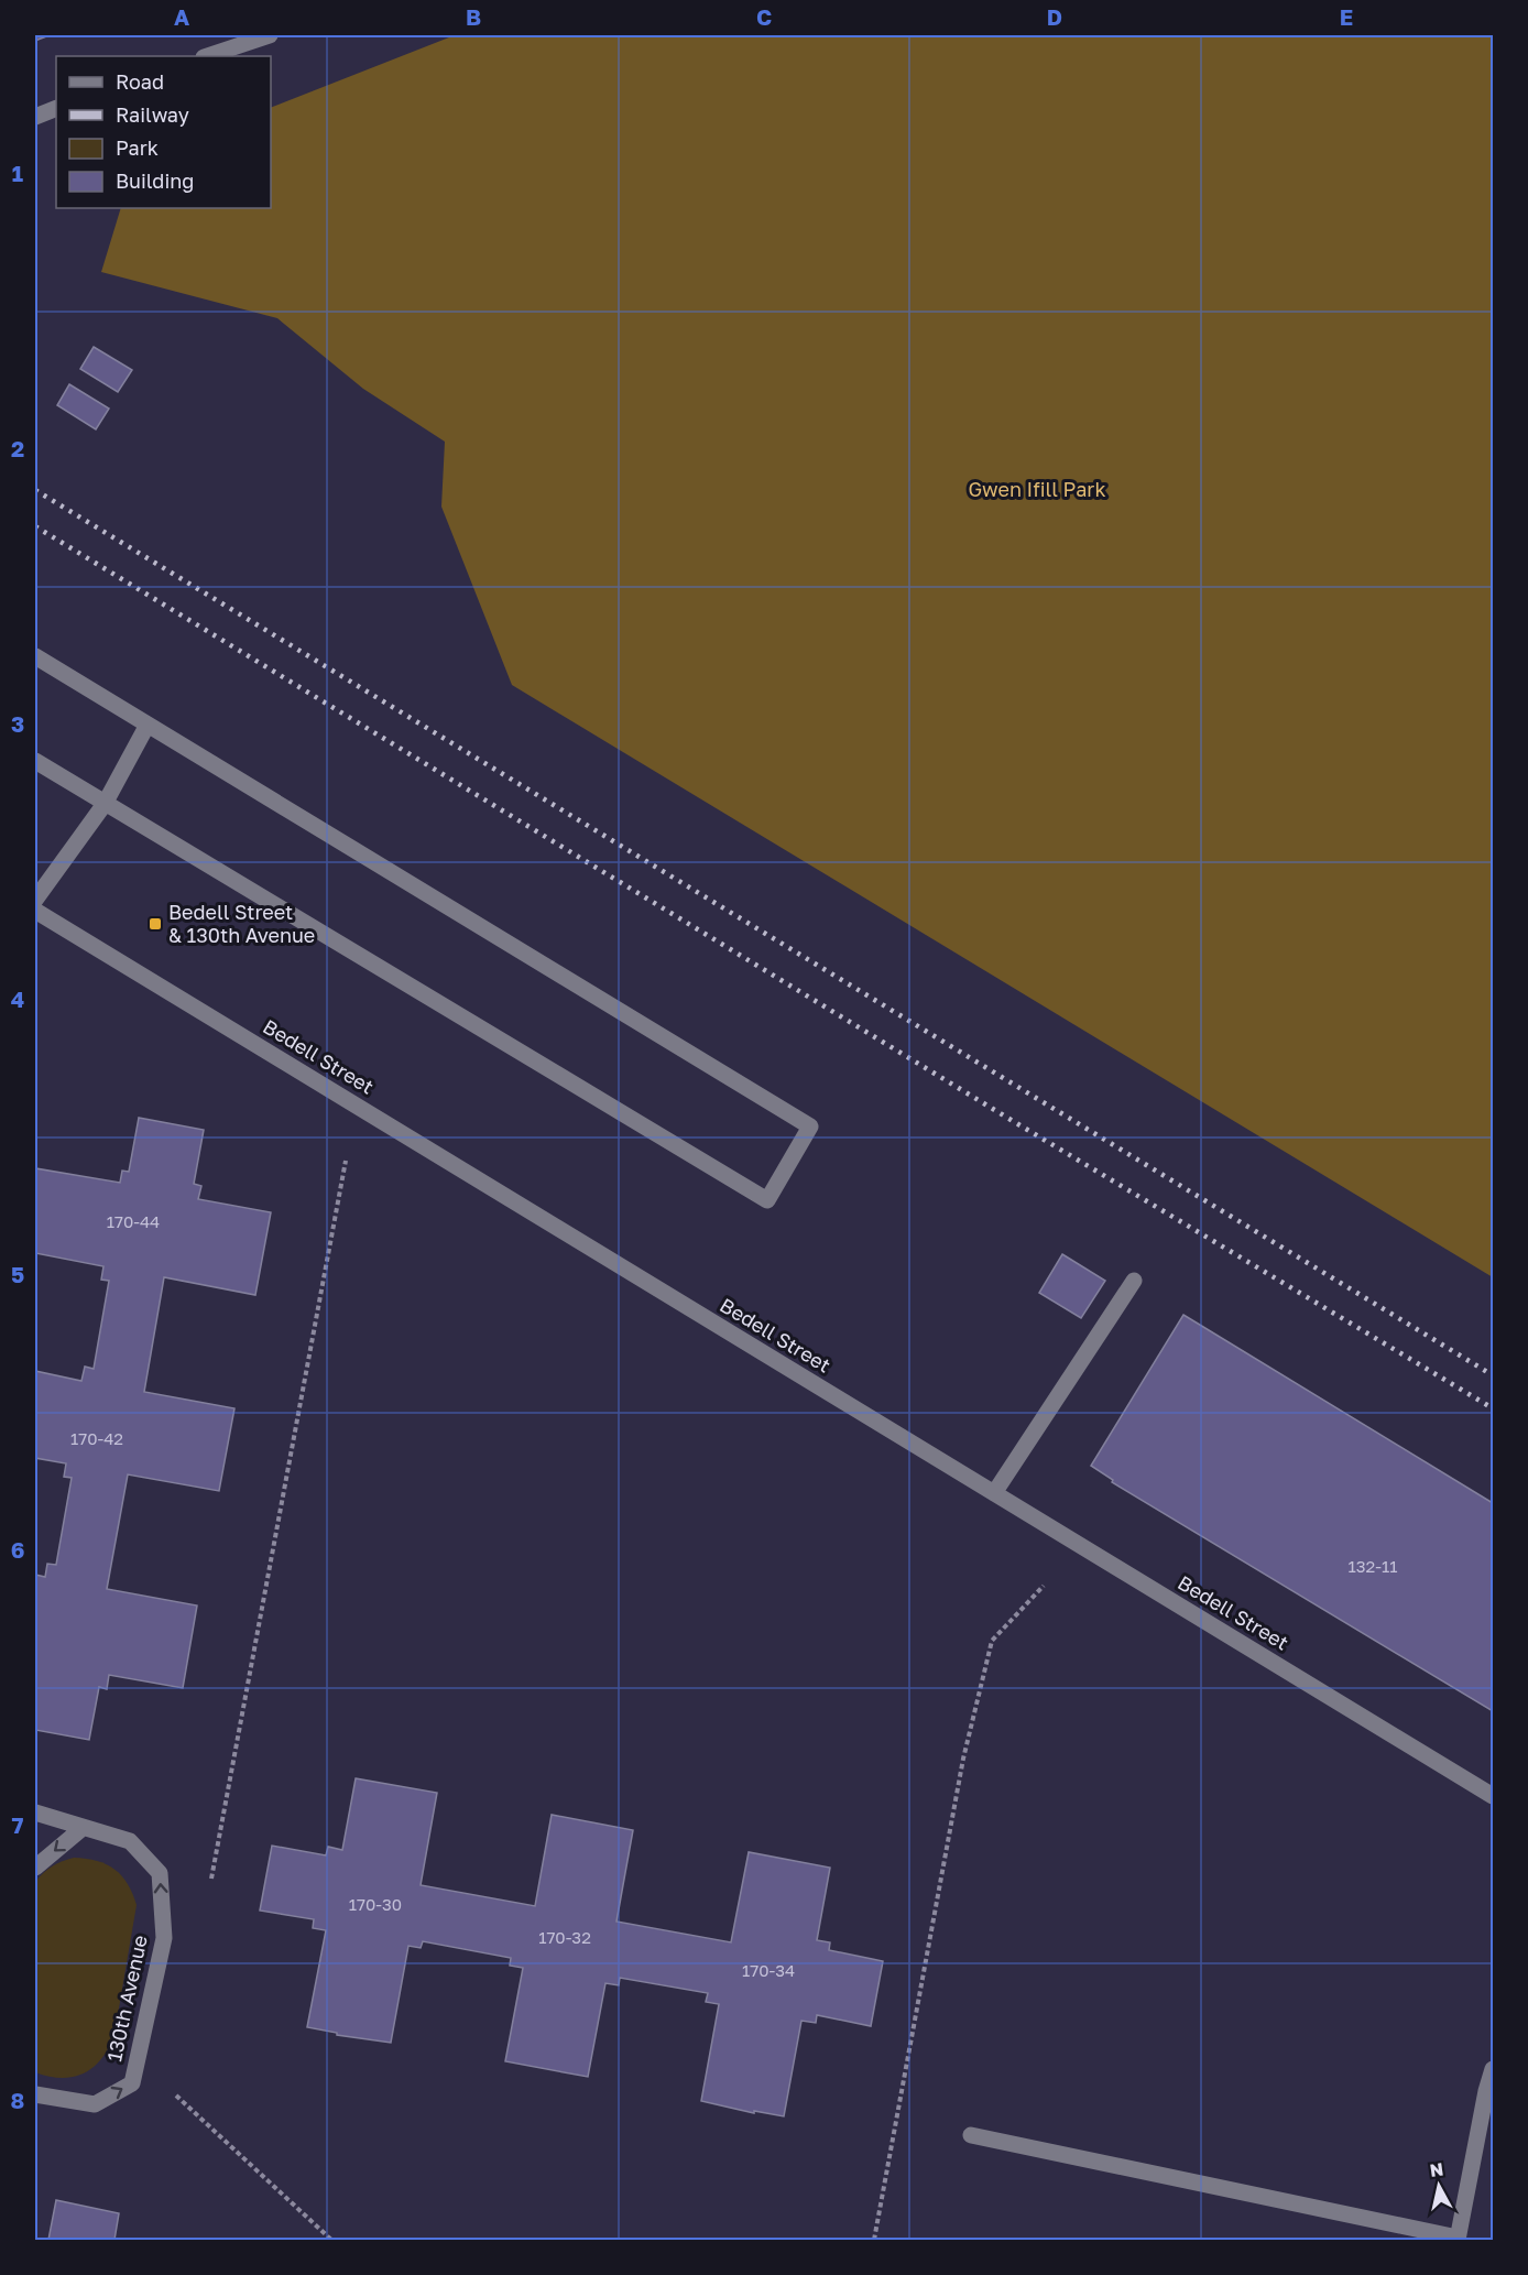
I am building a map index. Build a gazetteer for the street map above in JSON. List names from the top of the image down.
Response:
{
  "streets": {
    "street": ["Bedell Street", "130th Avenue"]
  },
  "parks": ["Gwen Ifill Park"],
  "places": {
    "transit": ["Bedell Street & 130th Avenue"]
  },
  "house_numbers": [
    "170-44",
    "170-42",
    "132-11",
    "170-30",
    "170-32",
    "170-34"
  ],
  "legend": [
    "Road",
    "Railway",
    "Park",
    "Building"
  ],
  "north": "top",
  "grid": {
    "columns": [
      "A",
      "B",
      "C",
      "D",
      "E"
    ],
    "rows": [
      "1",
      "2",
      "3",
      "4",
      "5",
      "6",
      "7",
      "8"
    ]
  }
}
